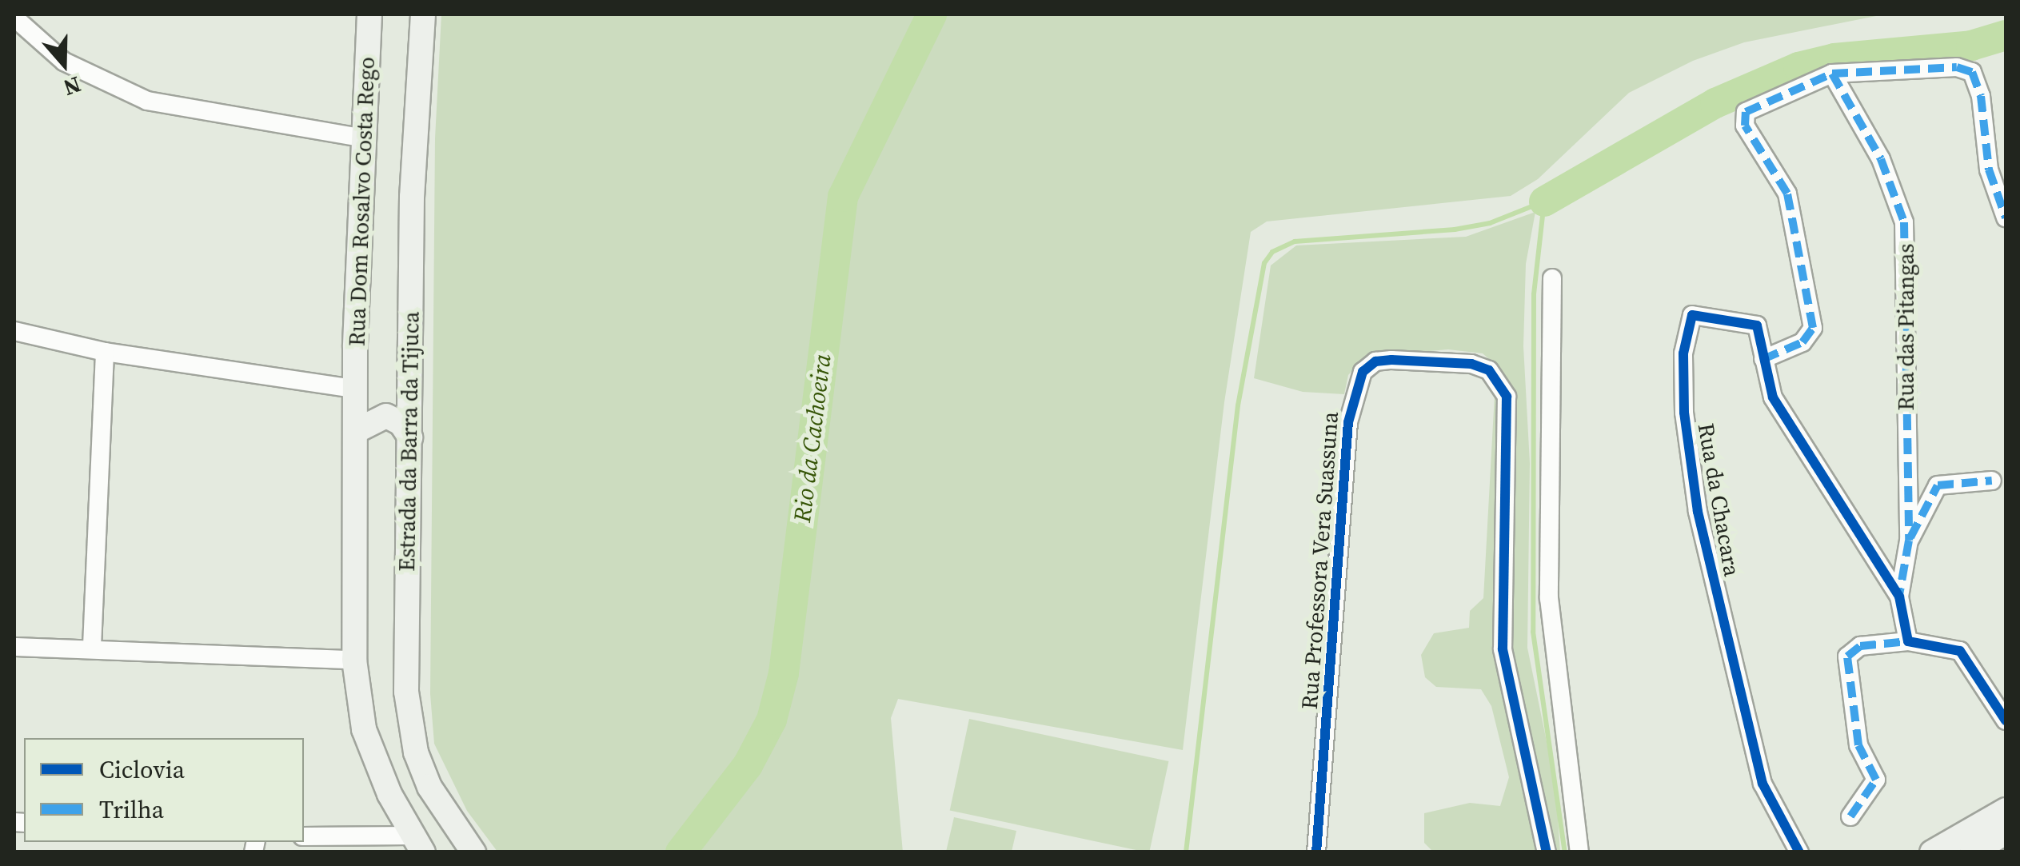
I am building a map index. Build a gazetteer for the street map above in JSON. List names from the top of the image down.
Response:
{
  "streets": {
    "main road": ["Rua Dom Rosalvo Costa Rego", "Estrada da Barra da Tijuca"],
    "street": ["Rua das Pitangas", "Rua da Chacara", "Rua Professora Vera Suassuna"]
  },
  "crossings": [
    ["Rua das Pitangas", "Rua da Chacara"]
  ],
  "water": ["Rio da Cachoeira"],
  "legend": ["Ciclovia", "Trilha"],
  "north": "bottom"
}
